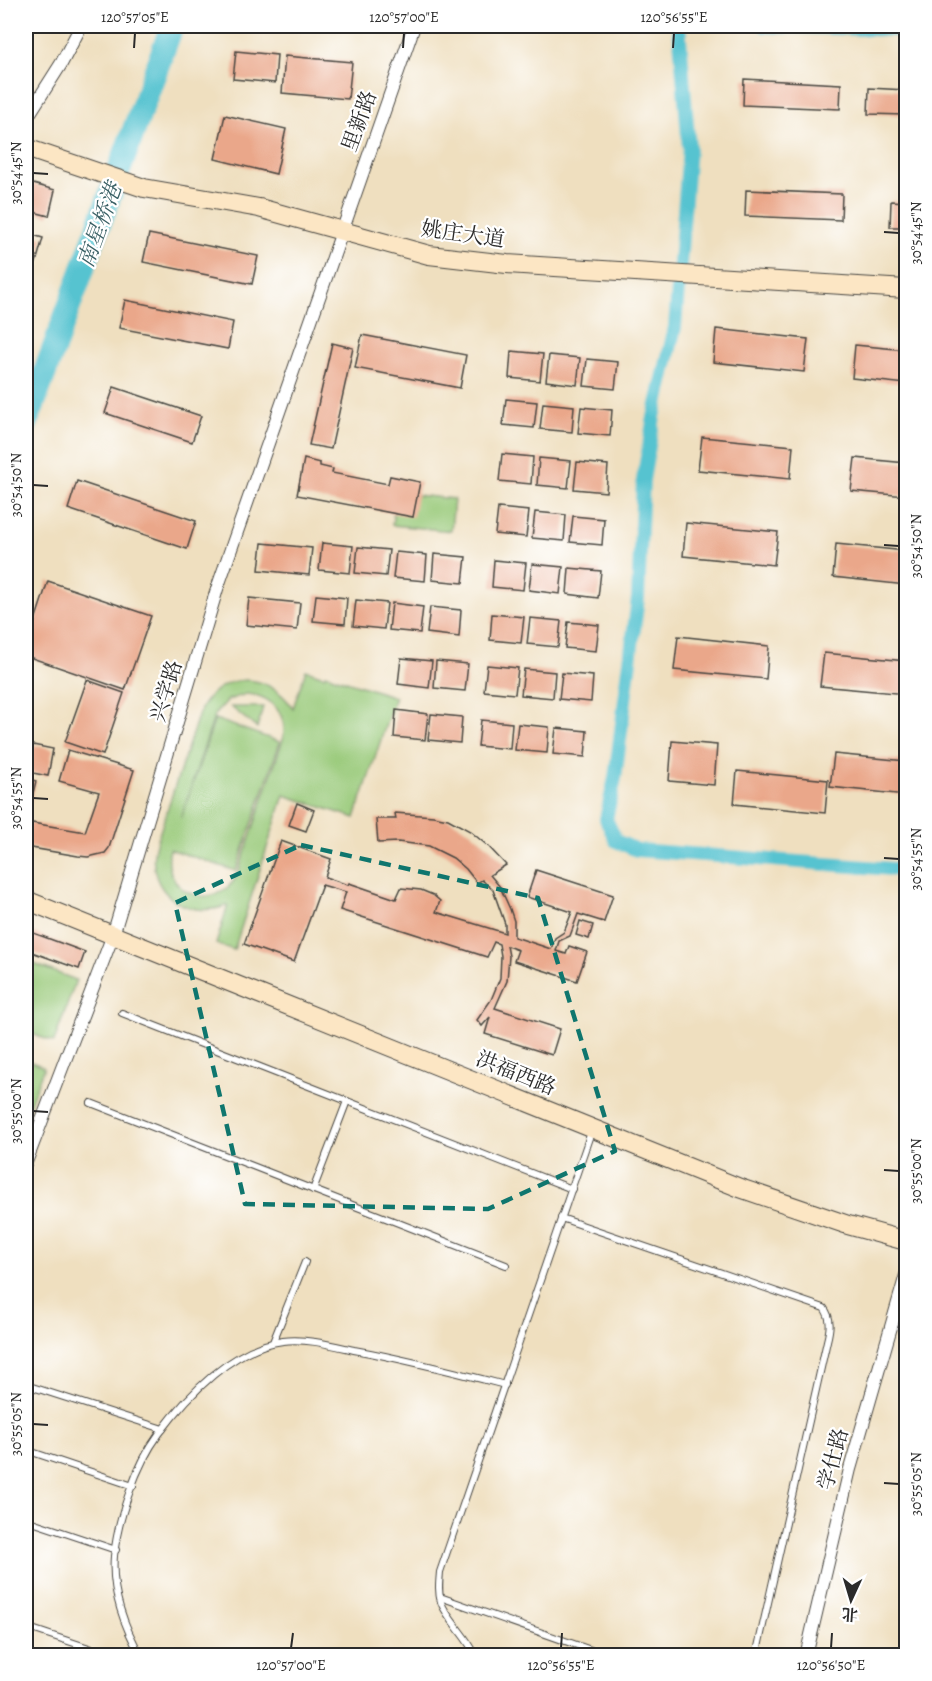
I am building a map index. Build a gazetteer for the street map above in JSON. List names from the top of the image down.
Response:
{
  "streets": {
    "street": [
      "里新路",
      "姚庄大道",
      "兴学路",
      "洪福西路",
      "学仕路"
    ]
  },
  "crossings": [
    ["里新路", "姚庄大道"],
    ["里新路", "兴学路"],
    ["姚庄大道", "兴学路"],
    ["兴学路", "洪福西路"]
  ],
  "water": ["南星桥港"],
  "north": "bottom",
  "coordinates": [
    "120°57'05\"E",
    "120°57'00\"E",
    "120°56'55\"E",
    "30°54'45\"N",
    "30°54'50\"N",
    "30°54'55\"N",
    "30°55'00\"N",
    "30°55'05\"N",
    "120°56'50\"E"
  ]
}
